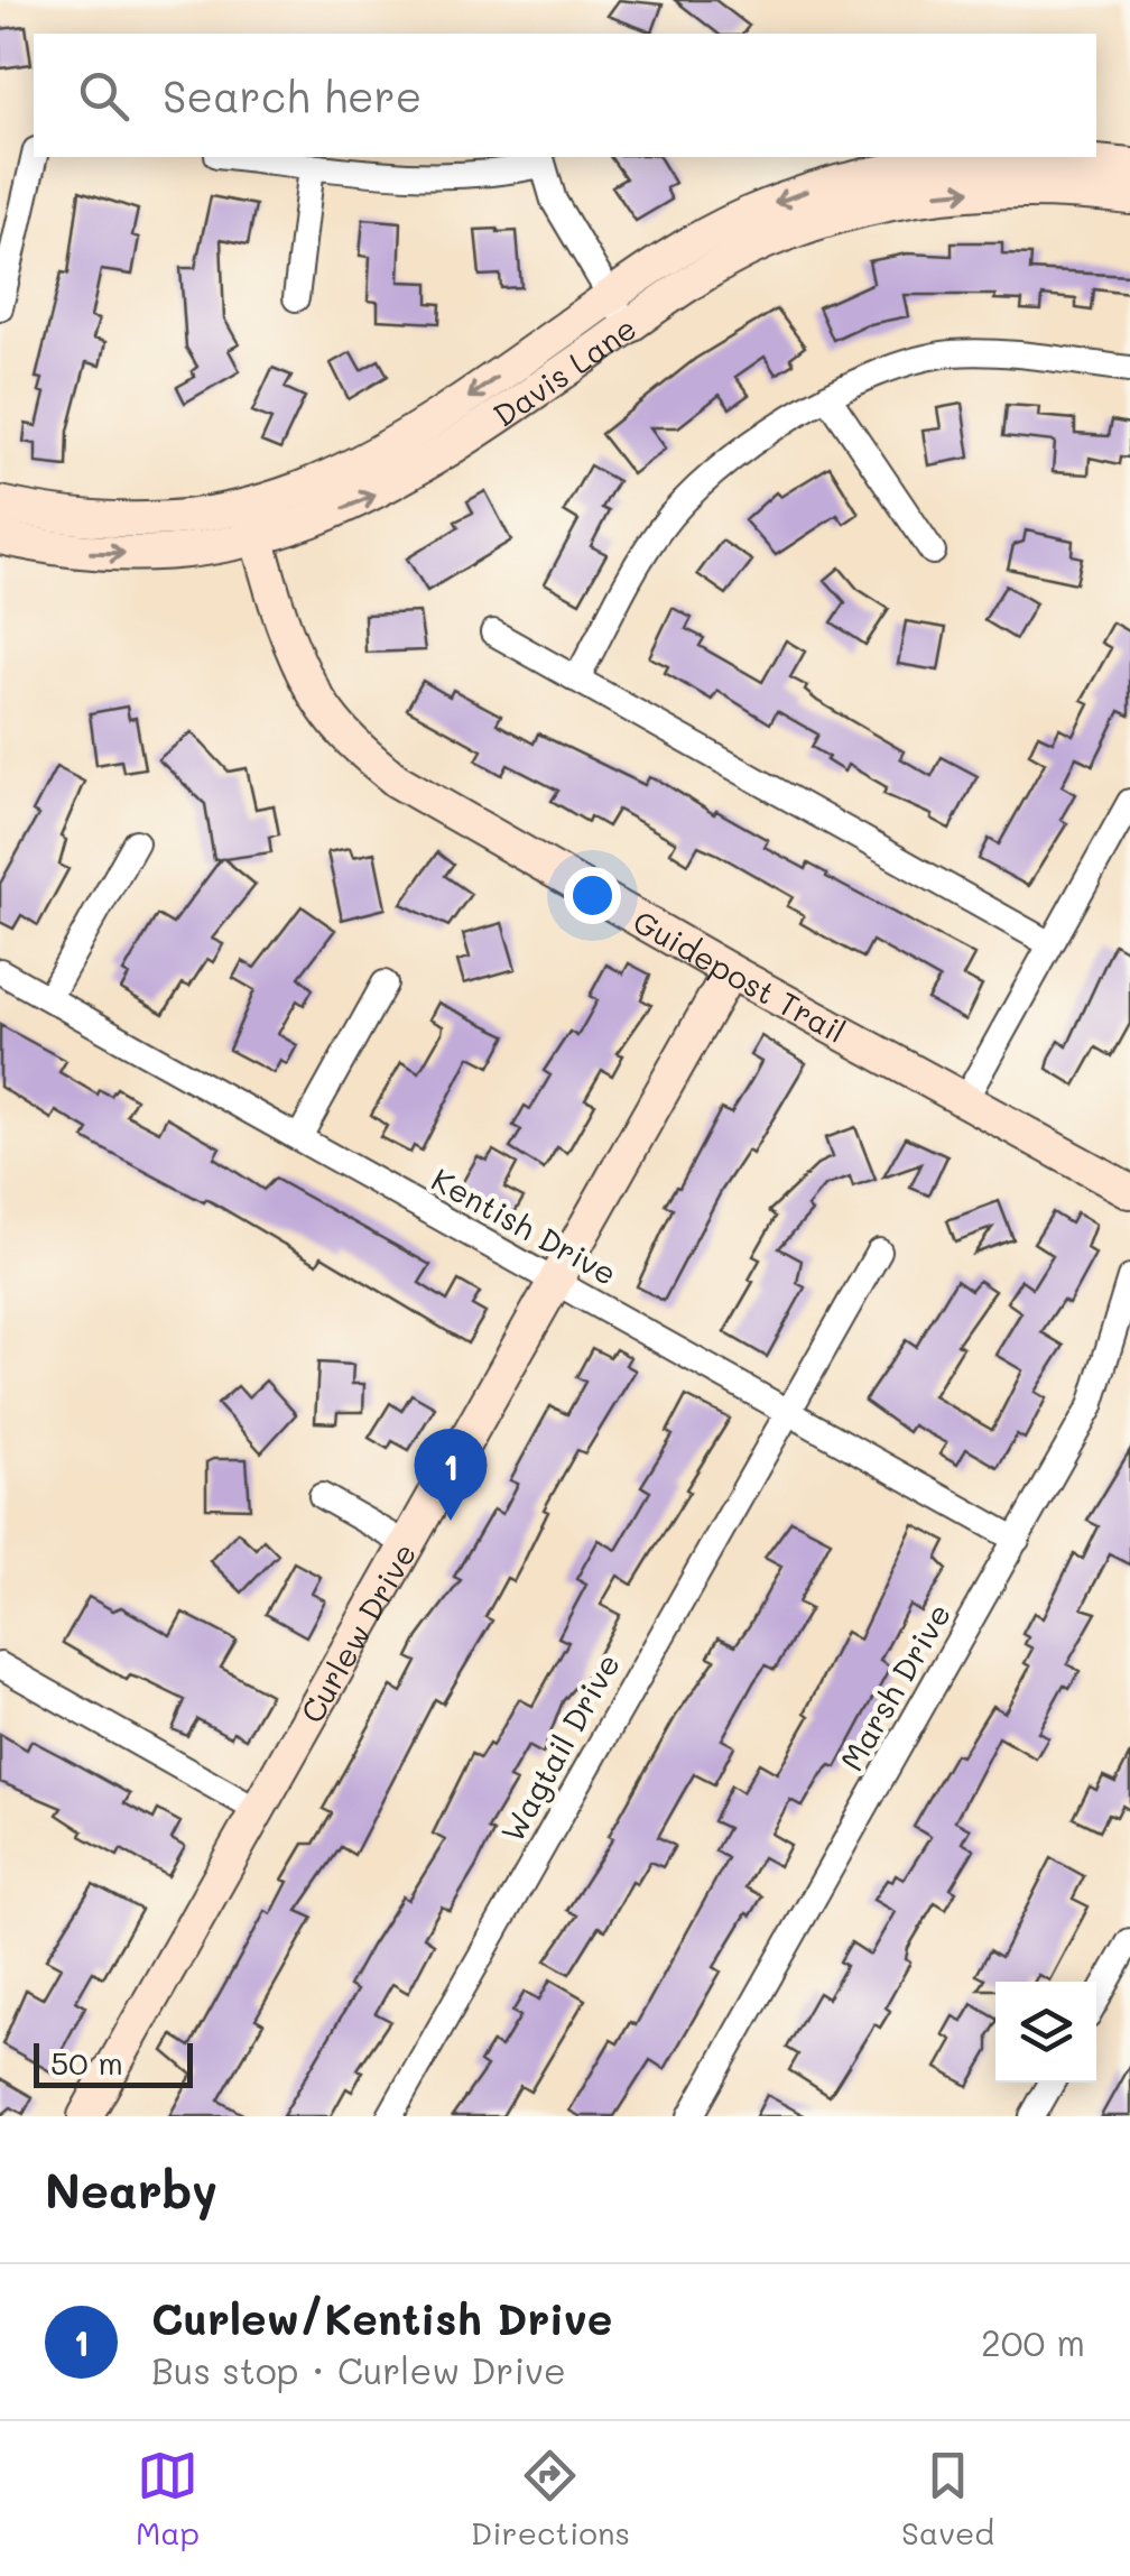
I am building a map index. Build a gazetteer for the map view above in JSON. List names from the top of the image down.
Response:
{
  "streets": {
    "street": [
      "Davis Lane",
      "Guidepost Trail",
      "Kentish Drive",
      "Curlew Drive",
      "Marsh Drive",
      "Wagtail Drive"
    ]
  },
  "crossings": [
    ["Davis Lane", "Guidepost Trail"],
    ["Guidepost Trail", "Curlew Drive"],
    ["Kentish Drive", "Curlew Drive"],
    ["Kentish Drive", "Marsh Drive"],
    ["Kentish Drive", "Wagtail Drive"]
  ],
  "scale_bar": "50 m",
  "page": {
    "search": "Search here",
    "pins": "1",
    "scale": "50 m",
    "heading": "Nearby",
    "list": [
      {
        "mark": "1",
        "name": "Curlew/Kentish Drive",
        "note": "Bus stop · Curlew Drive",
        "value": "200 m"
      }
    ],
    "nav": ["Map", "Directions", "Saved"]
  }
}
